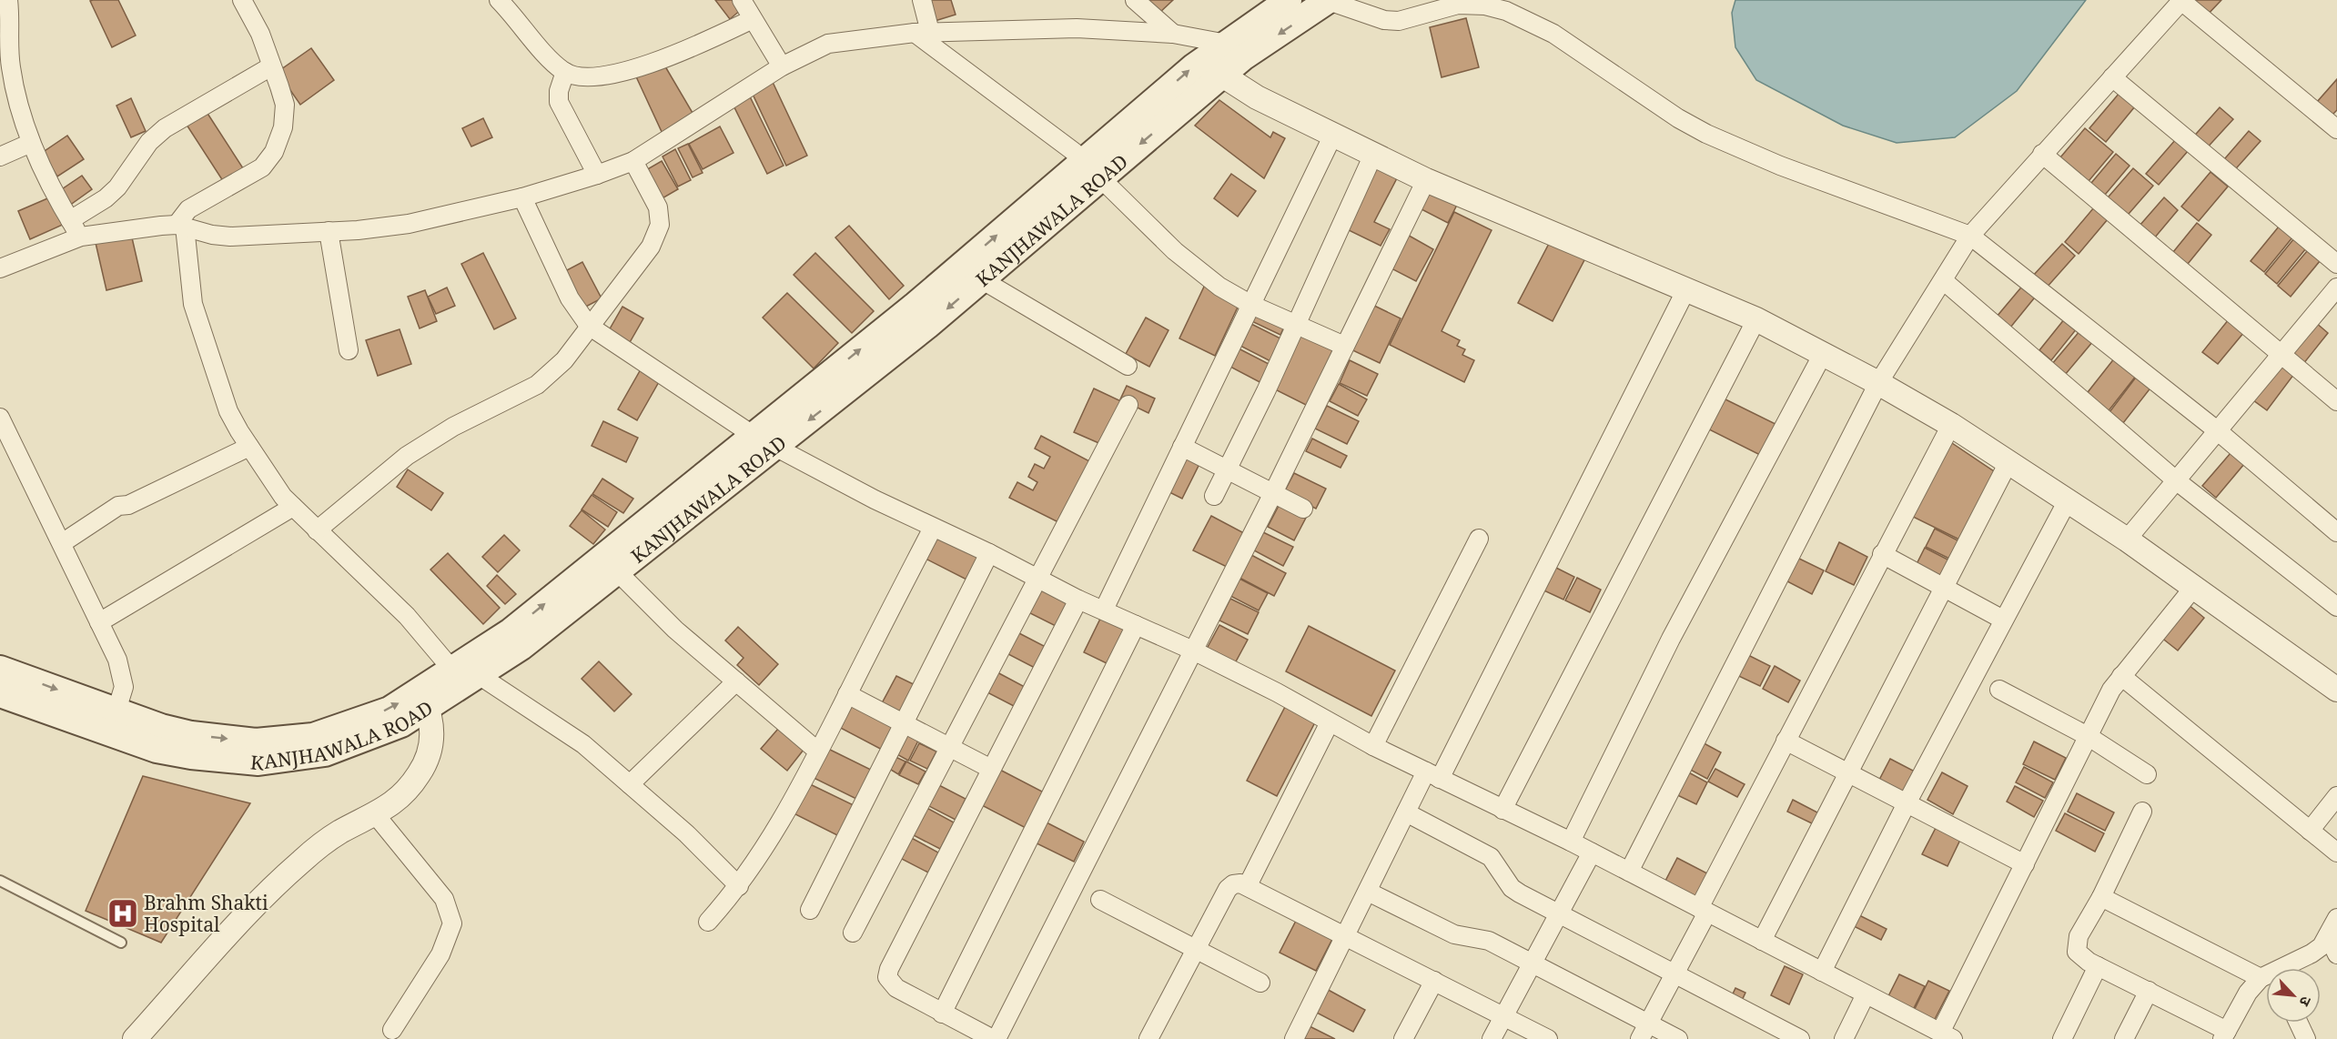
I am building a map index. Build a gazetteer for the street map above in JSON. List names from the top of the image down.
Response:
{
  "streets": {
    "main road": ["KANJHAWALA ROAD"]
  },
  "places": {
    "hospital": ["Brahm Shakti Hospital"]
  },
  "north": "bottom right"
}
